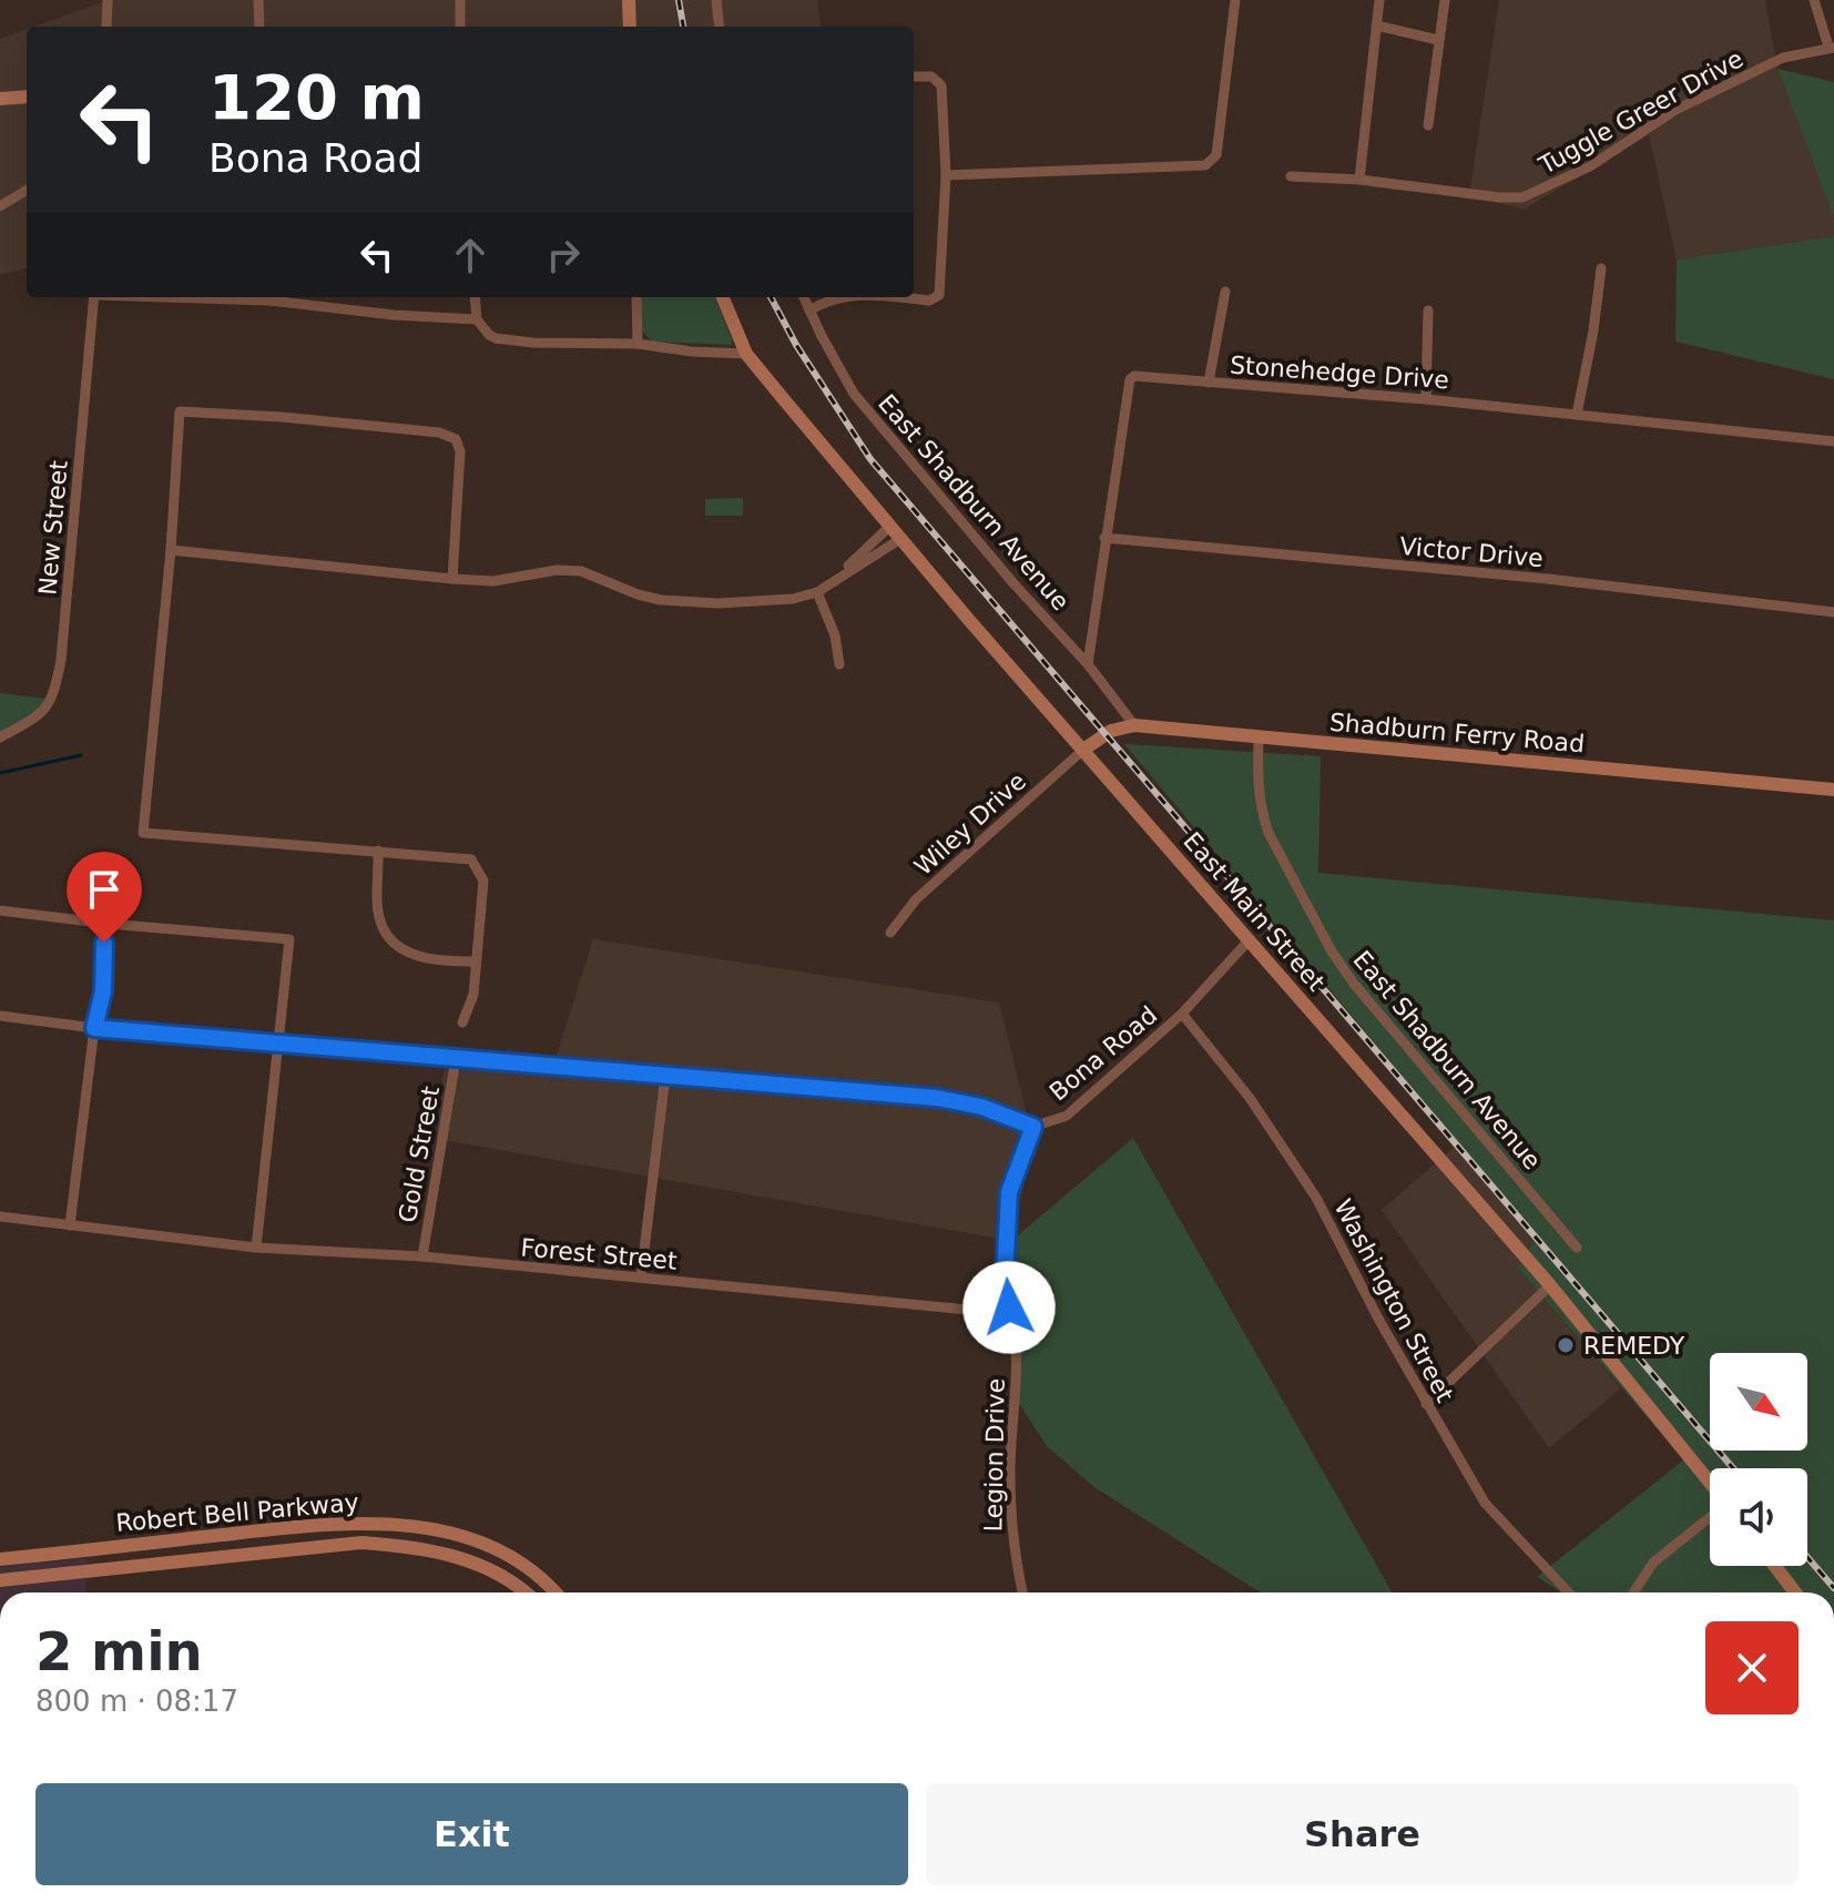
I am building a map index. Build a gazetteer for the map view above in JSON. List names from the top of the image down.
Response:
{
  "streets": {
    "street": [
      "Tuggle Greer Drive",
      "Stonehedge Drive",
      "East Shadburn Avenue",
      "New Street",
      "Victor Drive",
      "Shadburn Ferry Road",
      "Wiley Drive",
      "East Main Street",
      "Bona Road",
      "Gold Street",
      "Forest Street",
      "Washington Street",
      "Legion Drive",
      "Robert Bell Parkway"
    ]
  },
  "crossings": [
    ["Stonehedge Drive", "East Shadburn Avenue"],
    ["Stonehedge Drive", "Victor Drive"],
    ["East Shadburn Avenue", "Shadburn Ferry Road"],
    ["Shadburn Ferry Road", "Wiley Drive"],
    ["Shadburn Ferry Road", "East Main Street"],
    ["Wiley Drive", "East Main Street"],
    ["East Main Street", "Bona Road"],
    ["Bona Road", "Gold Street"],
    ["Bona Road", "Washington Street"],
    ["Gold Street", "Forest Street"],
    ["Forest Street", "Legion Drive"]
  ],
  "places": ["REMEDY"],
  "north": "bottom right",
  "page": {
    "turn": ["120 m", "Bona Road"],
    "heading": ["2 min", "800 m · 08:17"],
    "buttons": ["Exit", "Share"]
  }
}
